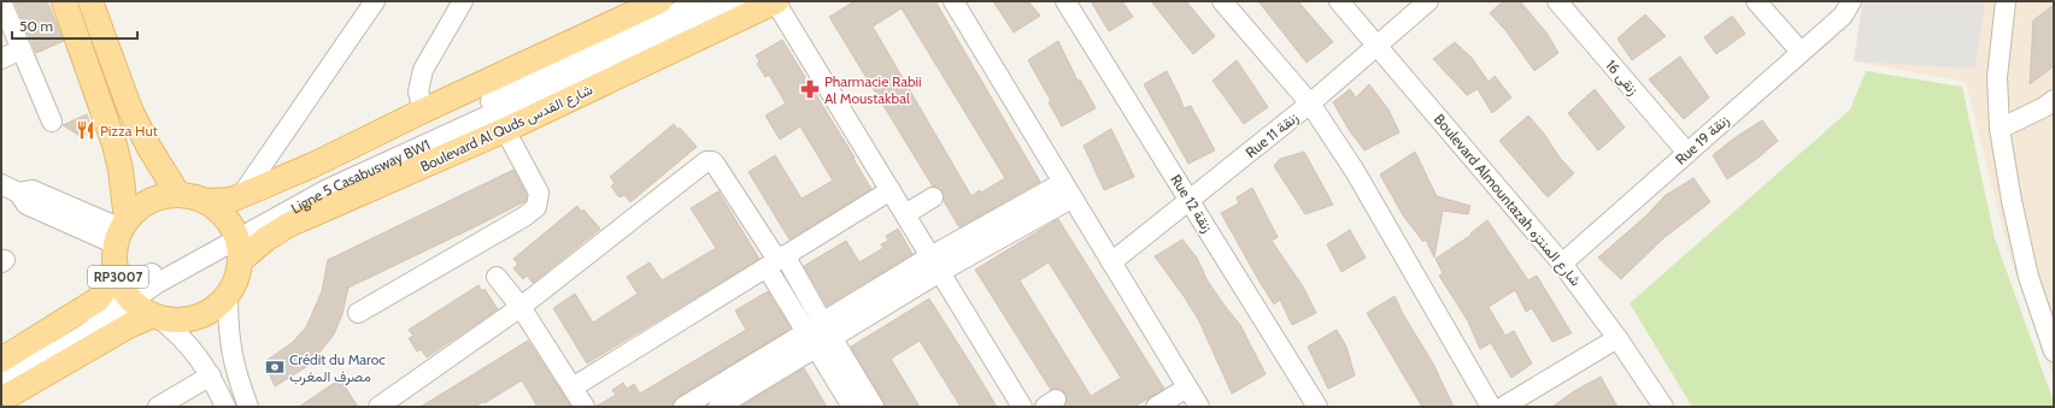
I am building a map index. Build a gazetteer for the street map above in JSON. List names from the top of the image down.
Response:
{
  "streets": {
    "main road": ["Boulevard Al Quds شارع القدس", "RP3007"],
    "street": [
      "زنقى 16",
      "Rue 11 زنقة",
      "Rue 19 زنقة",
      "Ligne 5 Casabusway BW1",
      "Boulevard Almountazah شارع المنتزه",
      "Rue 12 زنقة"
    ]
  },
  "crossings": [
    ["زنقى 16", "Rue 19 زنقة"],
    ["Boulevard Al Quds شارع القدس", "Ligne 5 Casabusway BW1"],
    ["Rue 11 زنقة", "Boulevard Almountazah شارع المنتزه"],
    ["Rue 11 زنقة", "Rue 12 زنقة"],
    ["Rue 19 زنقة", "Boulevard Almountazah شارع المنتزه"],
    ["Ligne 5 Casabusway BW1", "RP3007"]
  ],
  "places": {
    "pharmacy": ["Pharmacie Rabii Al Moustakbal"],
    "restaurant": ["Pizza Hut"],
    "bank": ["Crédit du Maroc مصرف المغرب"]
  },
  "scale_bar": "50 m"
}
